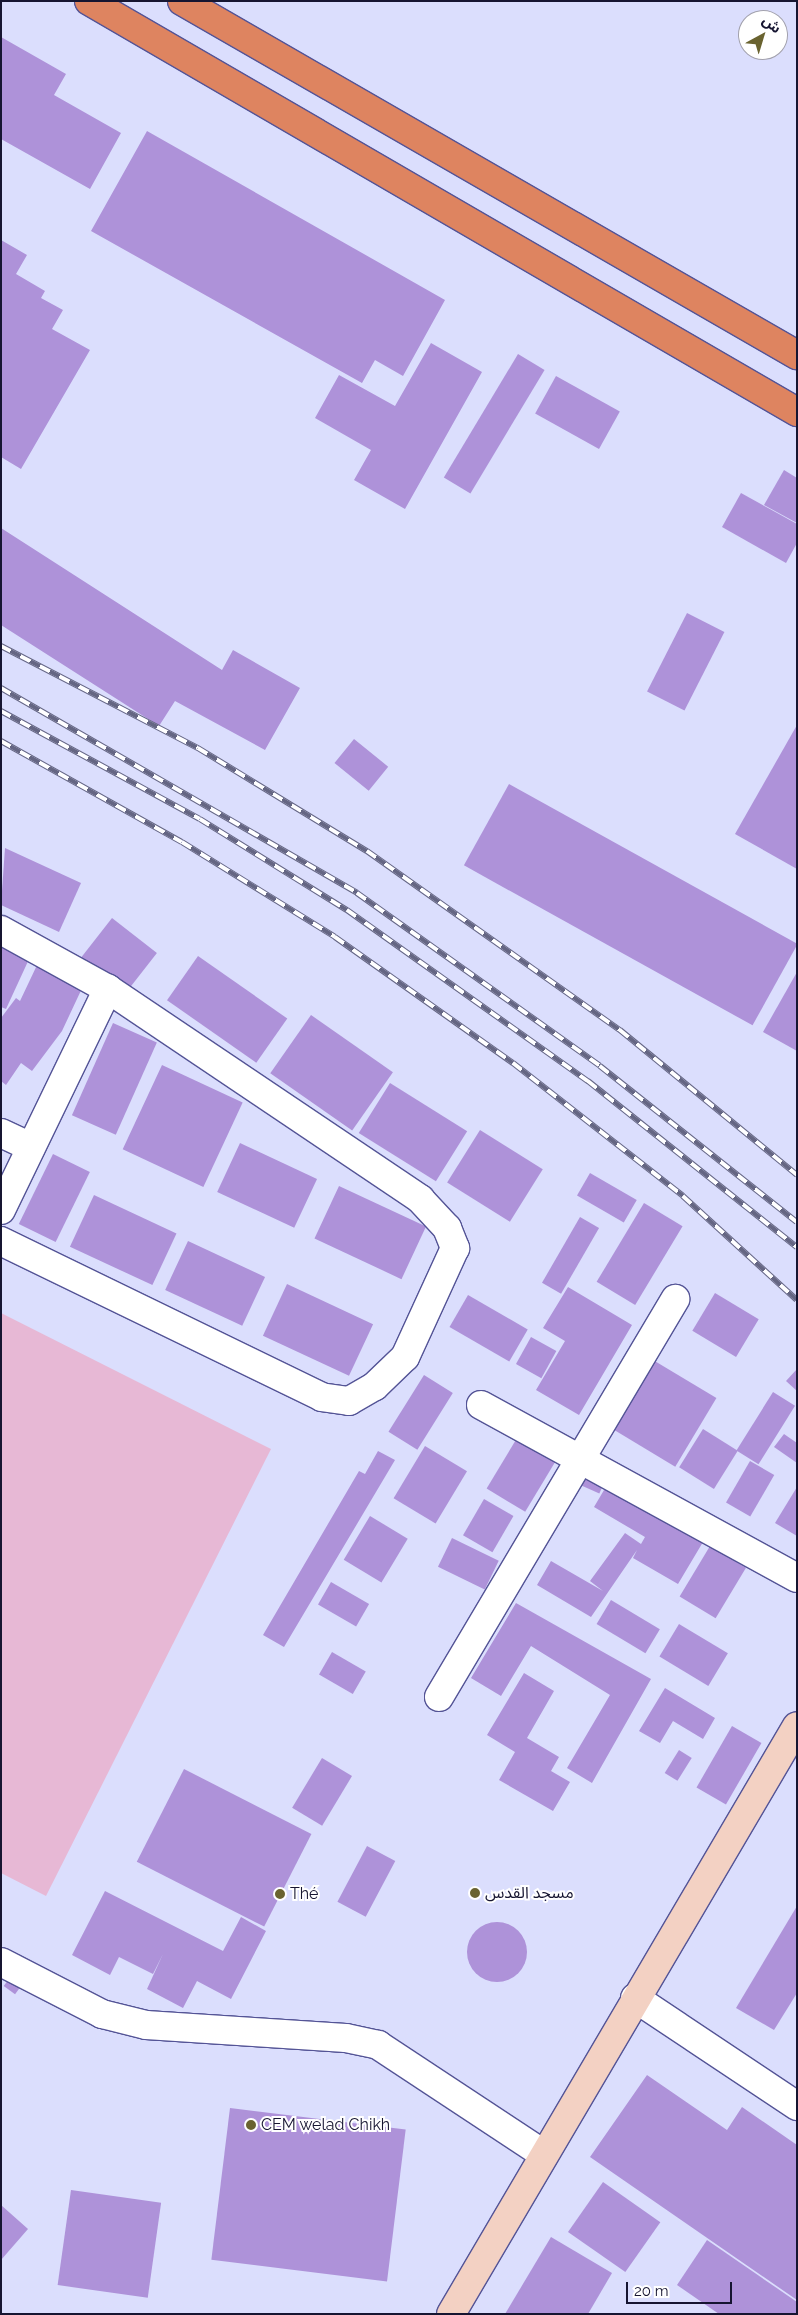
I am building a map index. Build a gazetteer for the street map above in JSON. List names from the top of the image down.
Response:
{
  "places": ["مسجد القدس", "Thé", "CEM welad Chikh"],
  "scale_bar": "20 m",
  "north": "top right"
}
